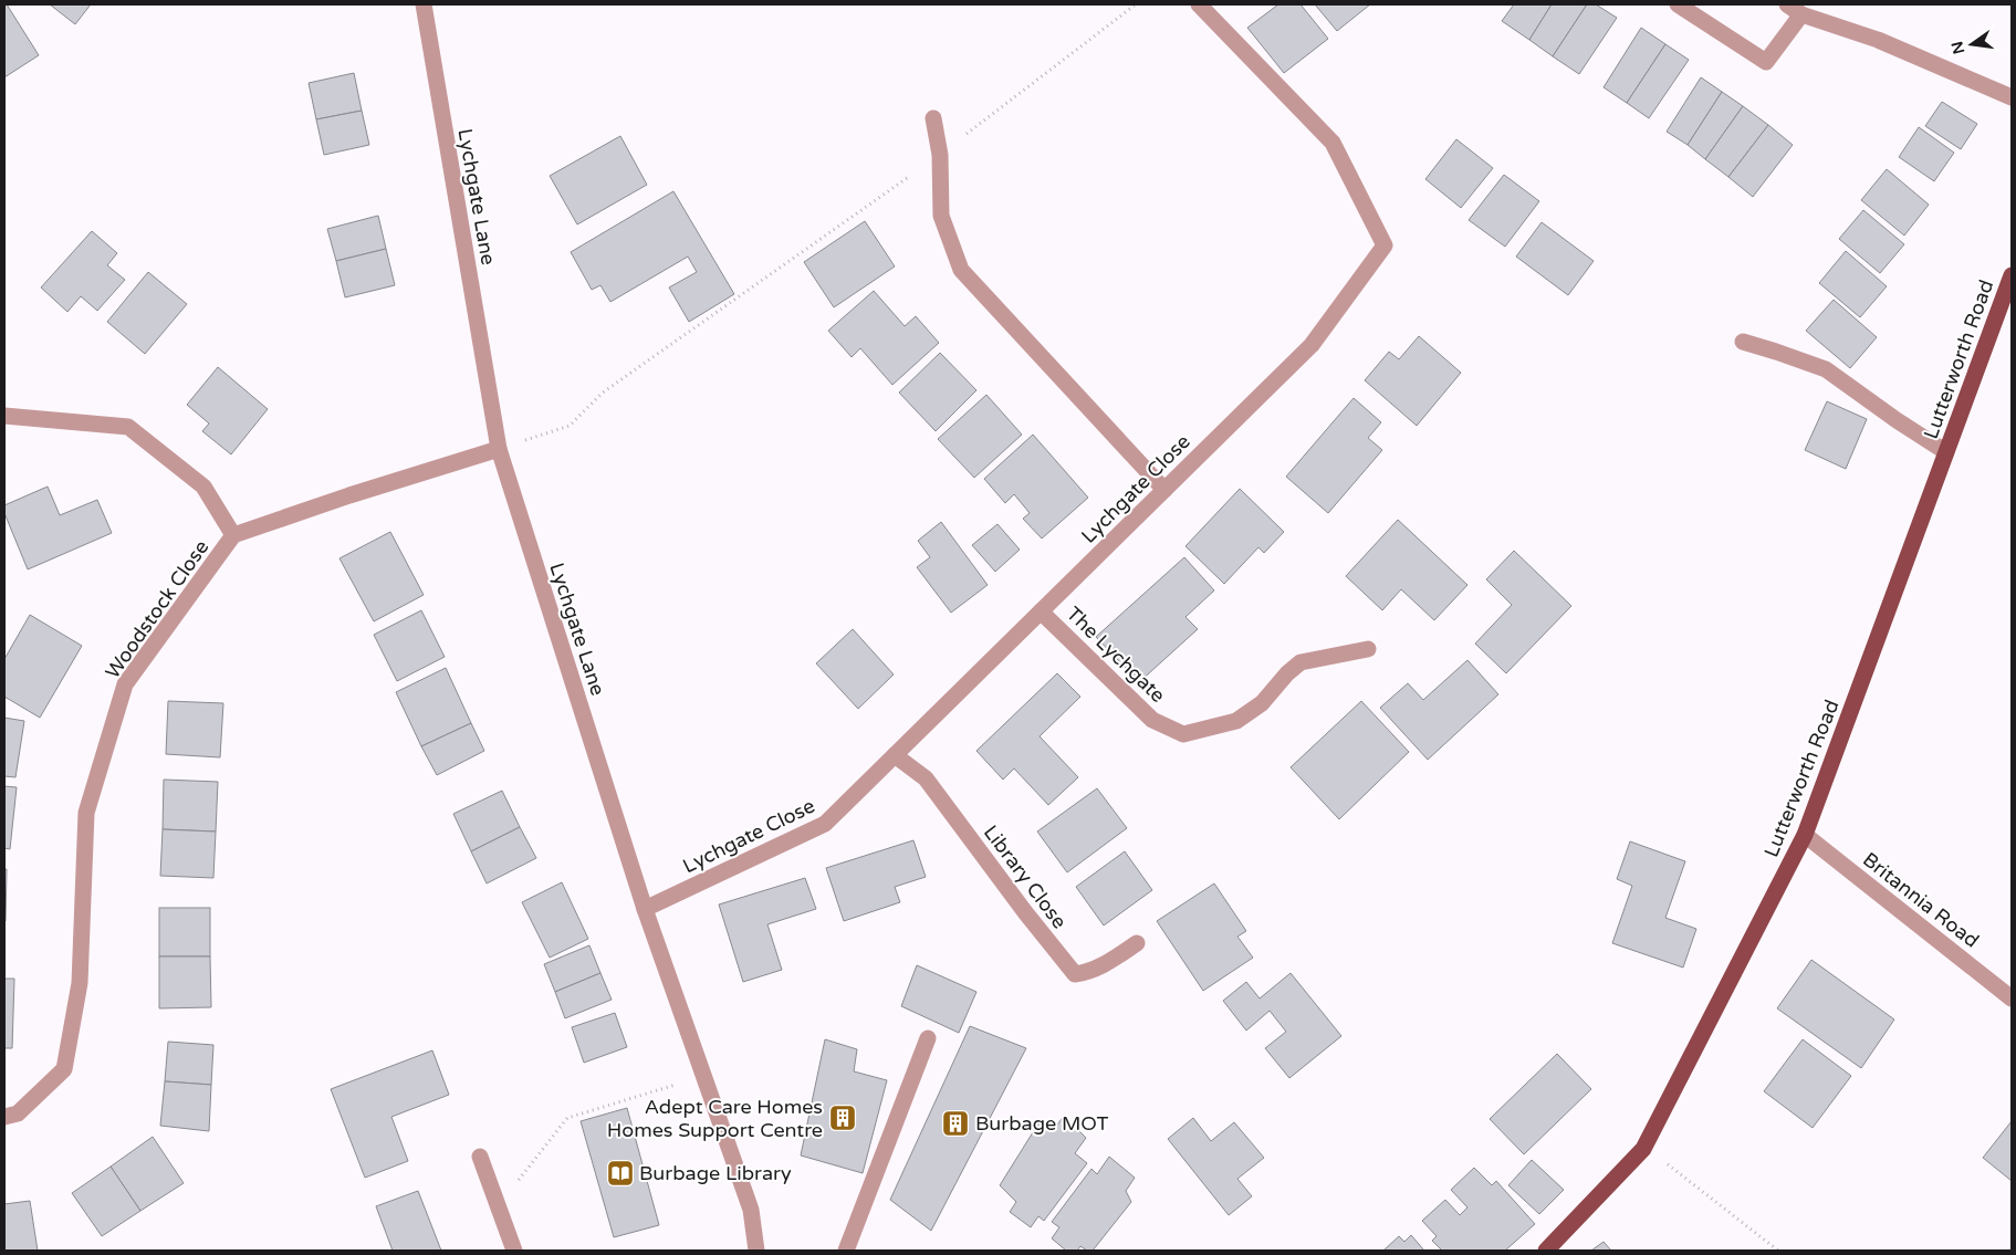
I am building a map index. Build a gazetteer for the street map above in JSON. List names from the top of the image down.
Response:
{
  "streets": {
    "main road": ["Lutterworth Road"],
    "street": [
      "Lychgate Lane",
      "Lychgate Close",
      "Woodstock Close",
      "The Lychgate",
      "Library Close",
      "Britannia Road"
    ]
  },
  "crossings": [
    ["Lychgate Lane", "Lychgate Close"],
    ["Lychgate Lane", "Woodstock Close"],
    ["Lutterworth Road", "Britannia Road"],
    ["Lychgate Close", "The Lychgate"],
    ["Lychgate Close", "Library Close"]
  ],
  "places": {
    "building": ["Adept Care Homes Homes Support Centre", "Burbage MOT"],
    "library": ["Burbage Library"]
  },
  "north": "left"
}
